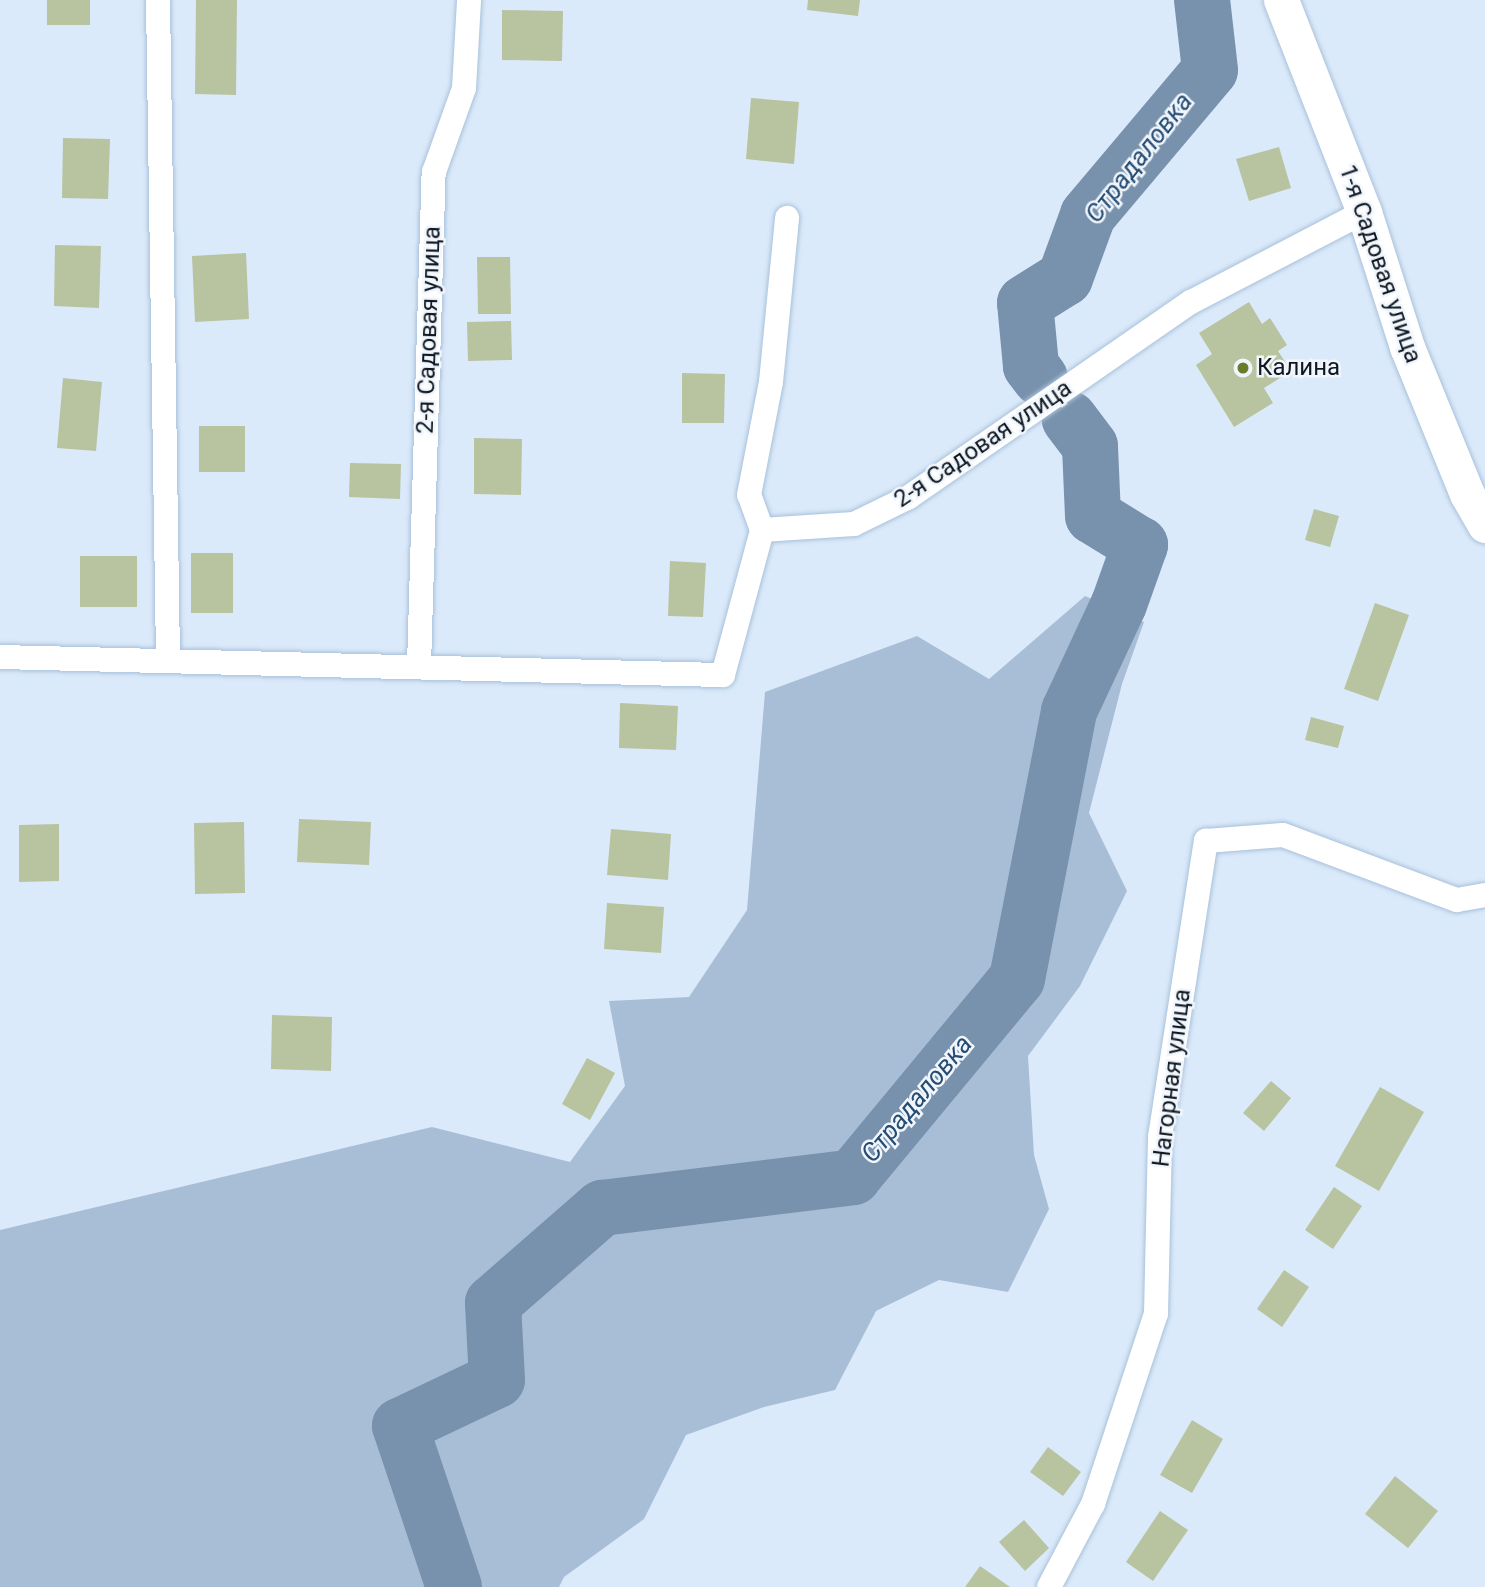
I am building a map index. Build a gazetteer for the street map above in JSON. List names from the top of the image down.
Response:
{
  "streets": {
    "street": ["1-я Садовая улица", "2-я Садовая улица", "Нагорная улица"]
  },
  "crossings": [
    ["1-я Садовая улица", "2-я Садовая улица"]
  ],
  "water": ["Страдаловка"],
  "places": ["Калина"]
}
